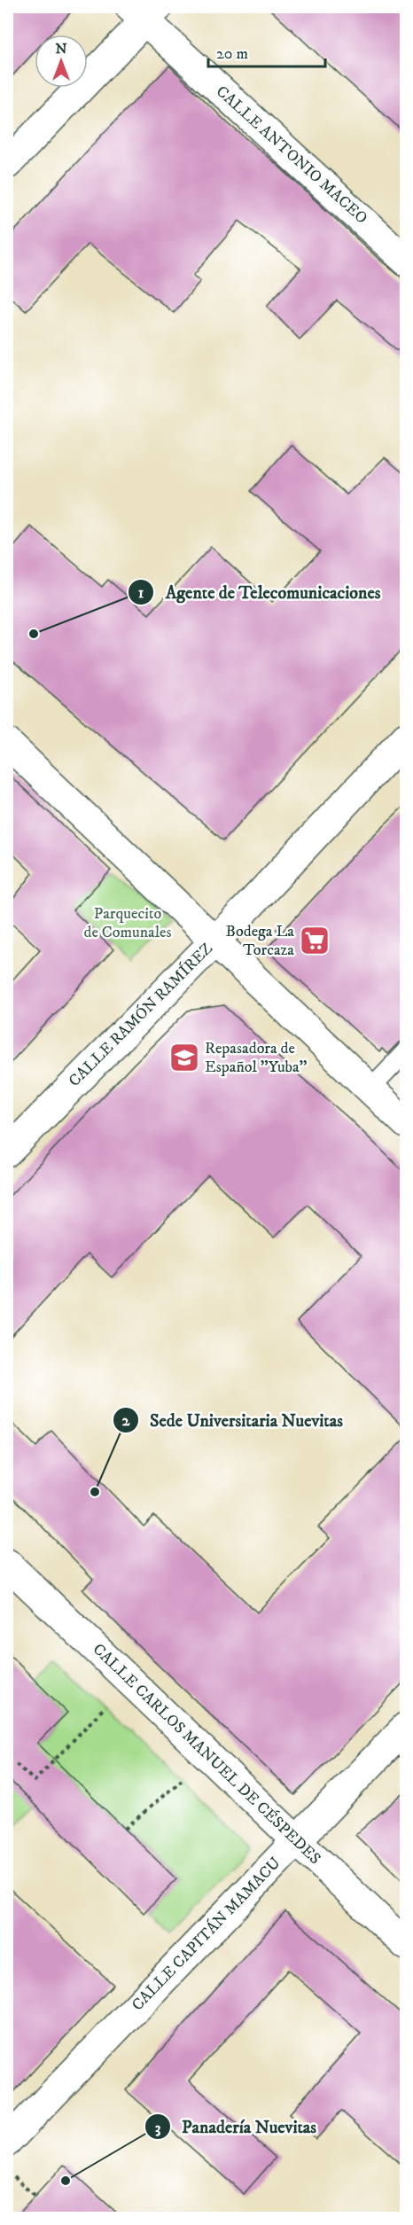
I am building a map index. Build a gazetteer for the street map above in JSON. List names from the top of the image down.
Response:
{
  "streets": {
    "street": [
      "CALLE ANTONIO MACEO",
      "CALLE RAMÓN RAMÍREZ",
      "CALLE CARLOS MANUEL DE CÉSPEDES",
      "CALLE CAPITÁN MAMACU"
    ]
  },
  "crossings": [
    ["CALLE CARLOS MANUEL DE CÉSPEDES", "CALLE CAPITÁN MAMACU"]
  ],
  "parks": ["Parquecito de Comunales"],
  "places": {
    "other": ["Agente de Telecomunicaciones", "Sede Universitaria Nuevitas", "Panadería Nuevitas"],
    "supermarket": ["Bodega La Torcaza"],
    "school or university": ["Repasadora de Español \"Yuba\""]
  },
  "scale_bar": "20 m",
  "north": "top"
}
